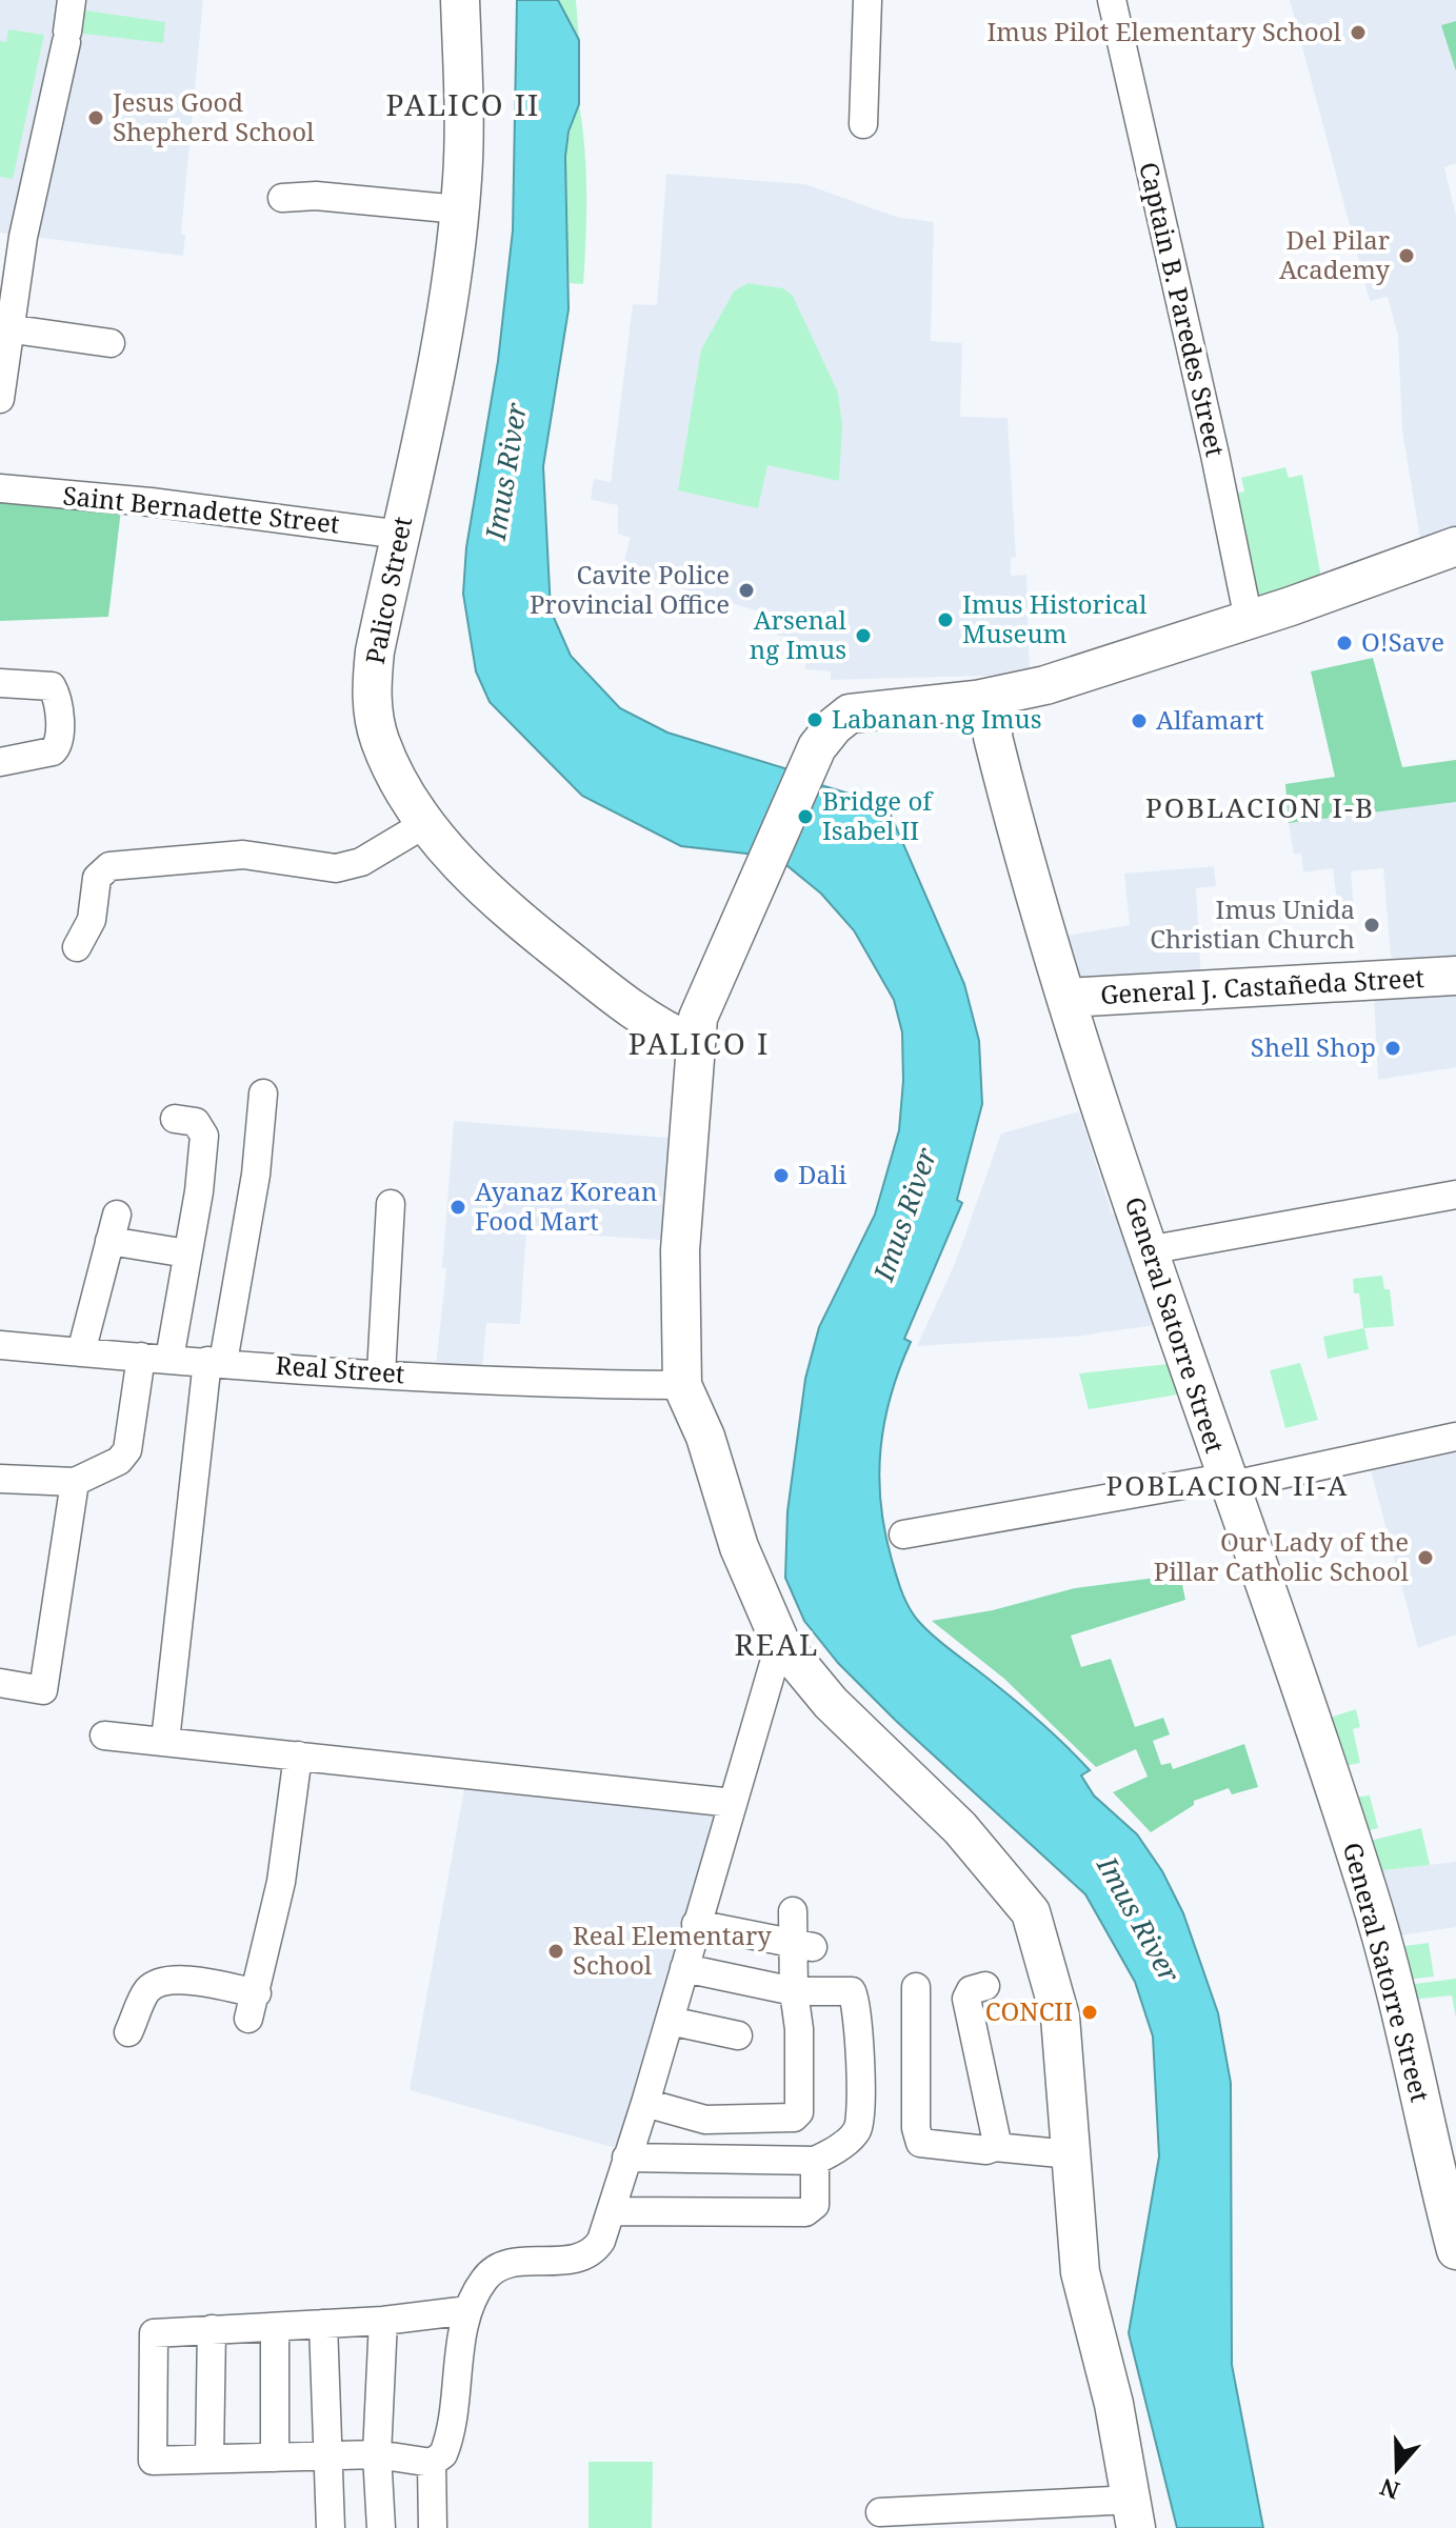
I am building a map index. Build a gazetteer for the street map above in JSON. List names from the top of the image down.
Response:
{
  "streets": {
    "street": [
      "Captain B. Paredes Street",
      "Saint Bernadette Street",
      "Palico Street",
      "General J. Castañeda Street",
      "General Satorre Street",
      "Real Street"
    ]
  },
  "crossings": [
    ["Saint Bernadette Street", "Palico Street"],
    ["General J. Castañeda Street", "General Satorre Street"]
  ],
  "districts": [
    "PALICO II",
    "POBLACION I-B",
    "PALICO I",
    "POBLACION II-A",
    "REAL"
  ],
  "water": ["Imus River"],
  "places": [
    "Imus Pilot Elementary School",
    "Jesus Good Shepherd School",
    "Del Pilar Academy",
    "Cavite Police Provincial Office",
    "Imus Historical Museum",
    "Arsenal ng Imus",
    "O!Save",
    "Labanan ng Imus",
    "Alfamart",
    "Bridge of Isabel II",
    "Imus Unida Christian Church",
    "Shell Shop",
    "Dali",
    "Ayanaz Korean Food Mart",
    "Our Lady of the Pillar Catholic School",
    "Real Elementary School",
    "CONCII"
  ],
  "north": "bottom"
}
